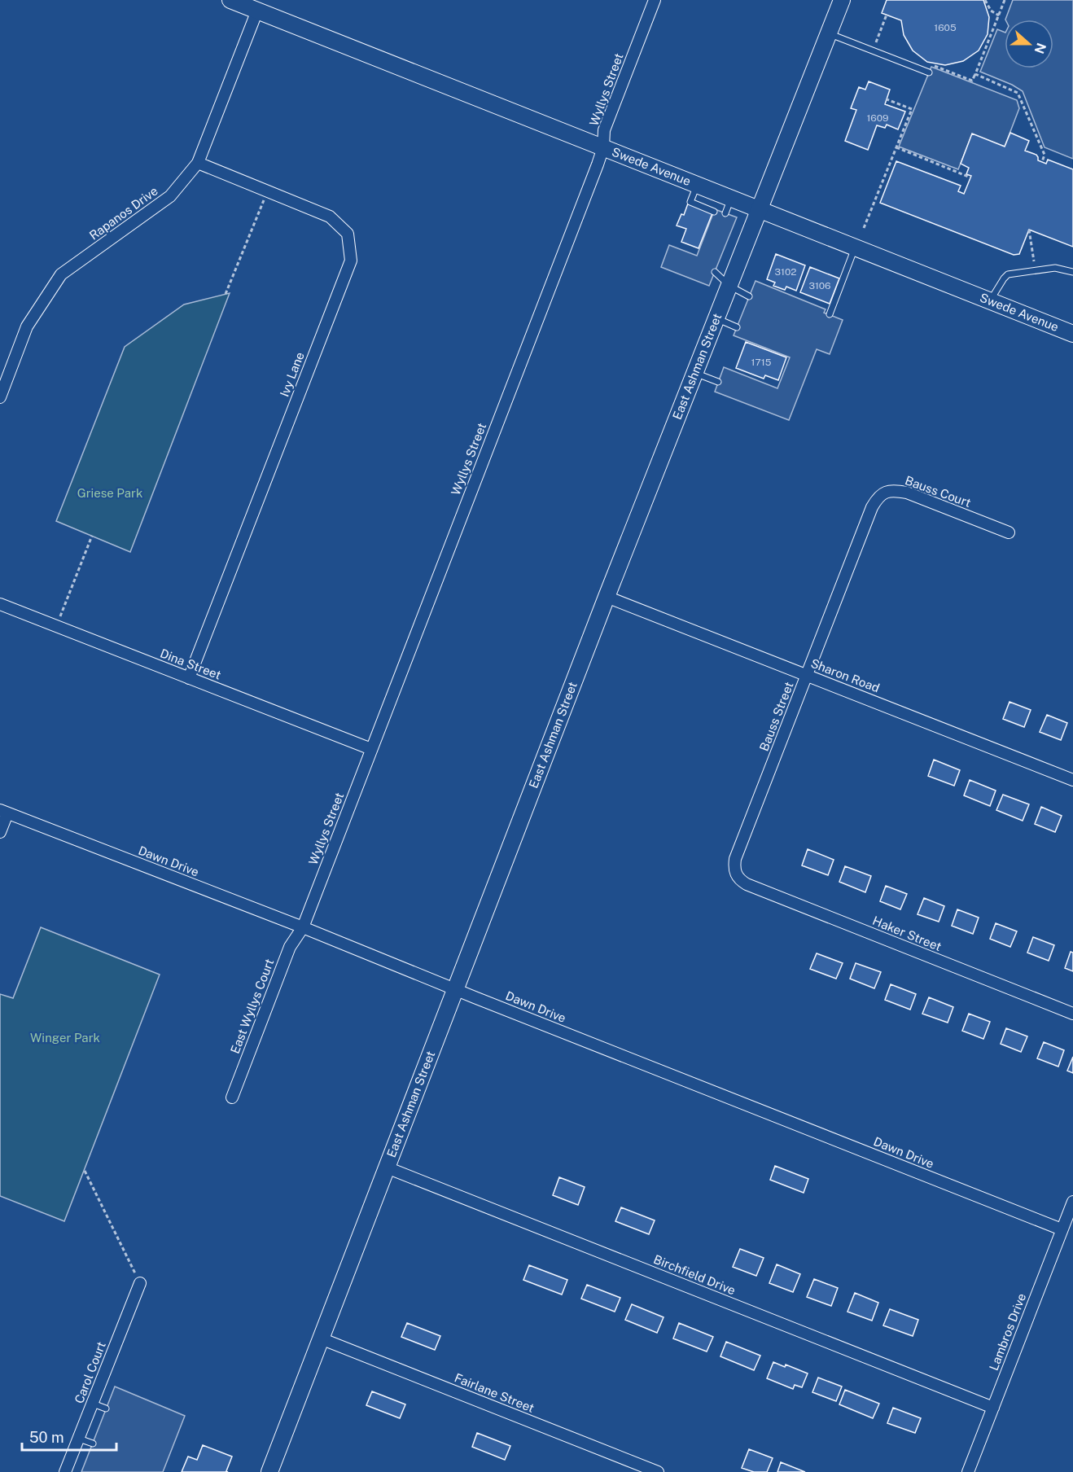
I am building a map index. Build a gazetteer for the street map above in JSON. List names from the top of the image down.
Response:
{
  "streets": {
    "street": [
      "Wyllys Street",
      "Swede Avenue",
      "Rapanos Drive",
      "East Ashman Street",
      "Ivy Lane",
      "Bauss Court",
      "Dina Street",
      "Sharon Road",
      "Bauss Street",
      "Dawn Drive",
      "Haker Street",
      "East Wyllys Court",
      "Birchfield Drive",
      "Lambros Drive",
      "Carol Court",
      "Fairlane Street"
    ]
  },
  "crossings": [
    ["Wyllys Street", "Swede Avenue"],
    ["Wyllys Street", "Dina Street"],
    ["Wyllys Street", "Dawn Drive"],
    ["Wyllys Street", "East Wyllys Court"],
    ["Swede Avenue", "Rapanos Drive"],
    ["Swede Avenue", "East Ashman Street"],
    ["Rapanos Drive", "Ivy Lane"],
    ["East Ashman Street", "Sharon Road"],
    ["East Ashman Street", "Dawn Drive"],
    ["East Ashman Street", "Birchfield Drive"],
    ["East Ashman Street", "Fairlane Street"],
    ["Ivy Lane", "Dina Street"],
    ["Bauss Court", "Bauss Street"],
    ["Sharon Road", "Bauss Street"],
    ["Bauss Street", "Haker Street"],
    ["Dawn Drive", "East Wyllys Court"],
    ["Dawn Drive", "Lambros Drive"],
    ["Birchfield Drive", "Lambros Drive"]
  ],
  "parks": ["Griese Park", "Winger Park"],
  "house_numbers": [
    "1605",
    "1609",
    "3102",
    "3106",
    "1715"
  ],
  "scale_bar": "50 m",
  "north": "right"
}
